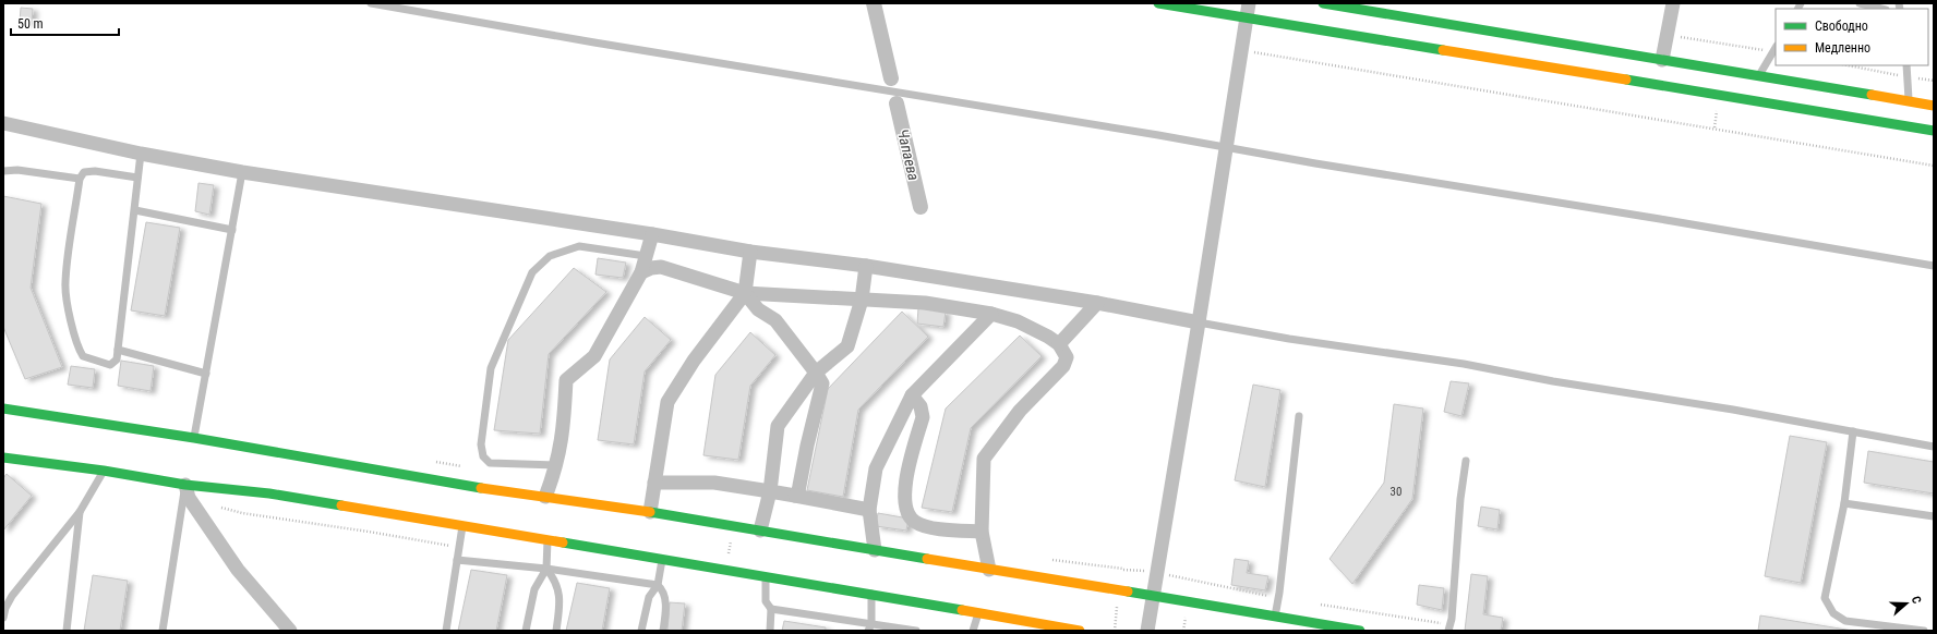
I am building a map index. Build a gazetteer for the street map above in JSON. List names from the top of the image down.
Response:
{
  "water": ["Чапаева"],
  "house_numbers": ["30"],
  "legend": ["Свободно", "Медленно"],
  "scale_bar": "50 m",
  "north": "right"
}
